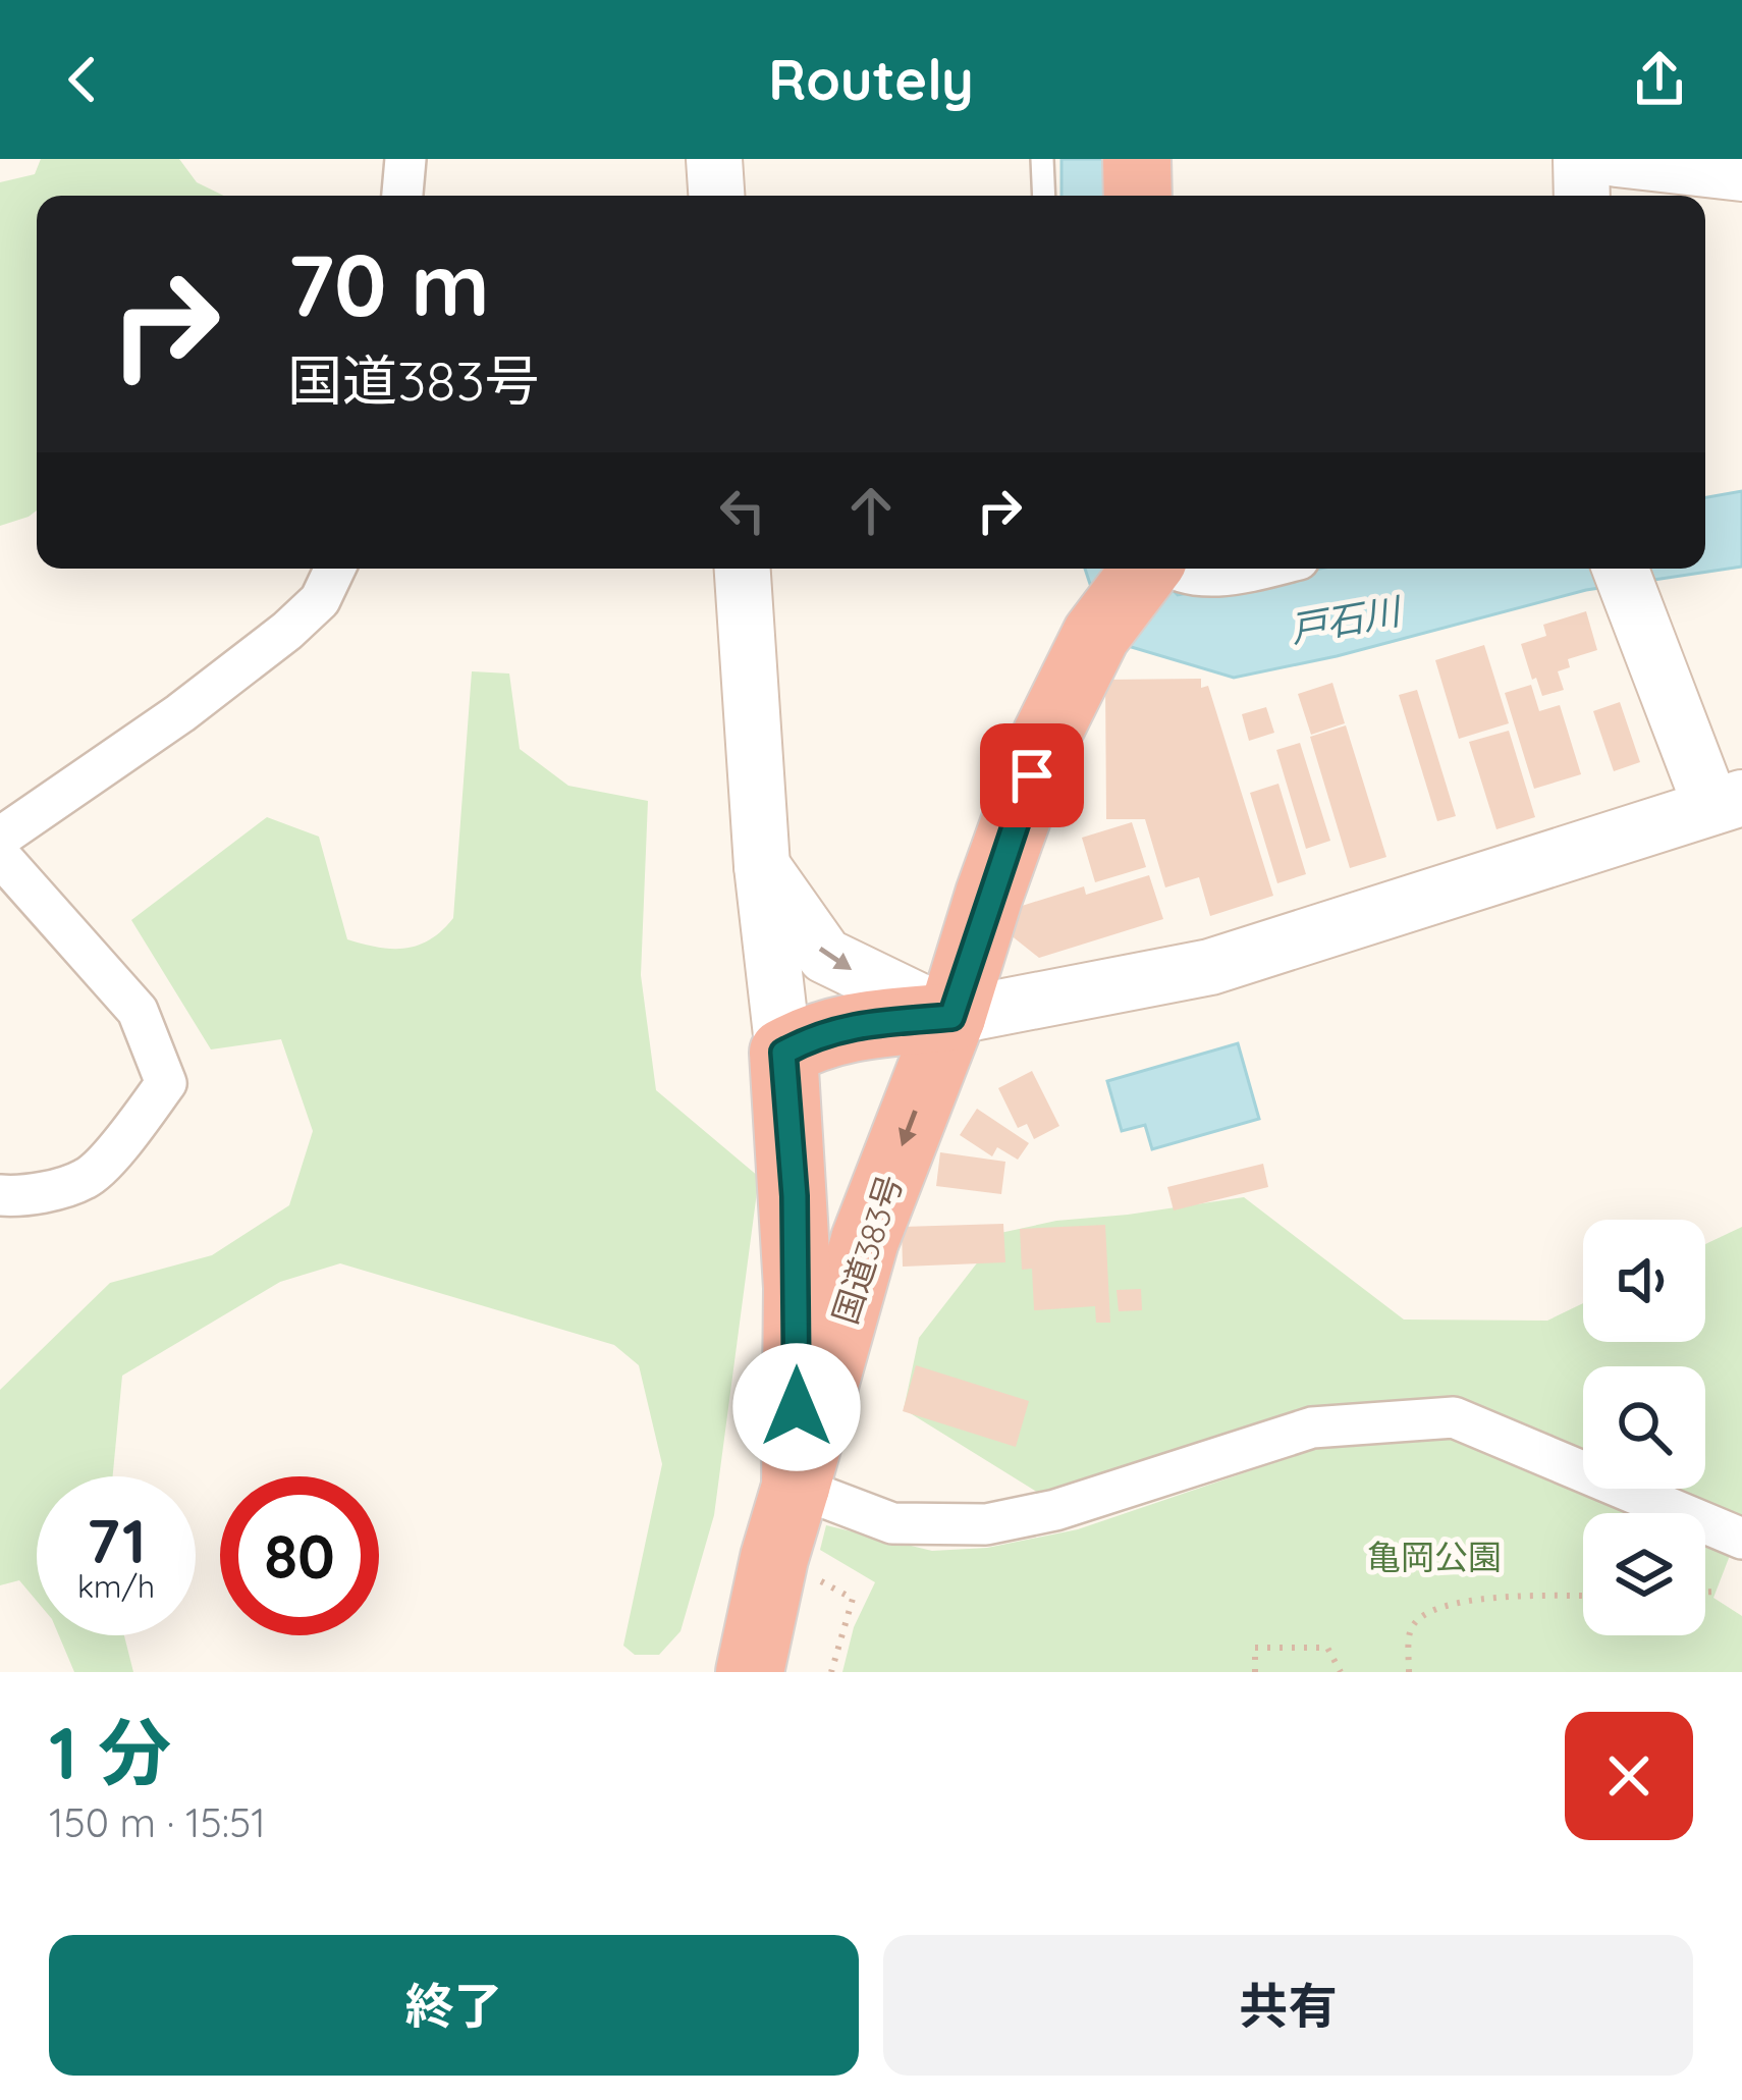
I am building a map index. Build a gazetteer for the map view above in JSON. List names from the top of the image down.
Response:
{
  "streets": {
    "highway": ["国道383号"]
  },
  "water": ["戸石川"],
  "parks": ["亀岡公園"],
  "page": {
    "header": "Routely",
    "turn": ["70 m", "国道383号"],
    "speed": "71 km/h",
    "limit": "80",
    "heading": ["1 分", "150 m · 15:51"],
    "buttons": ["終了", "共有"]
  }
}
